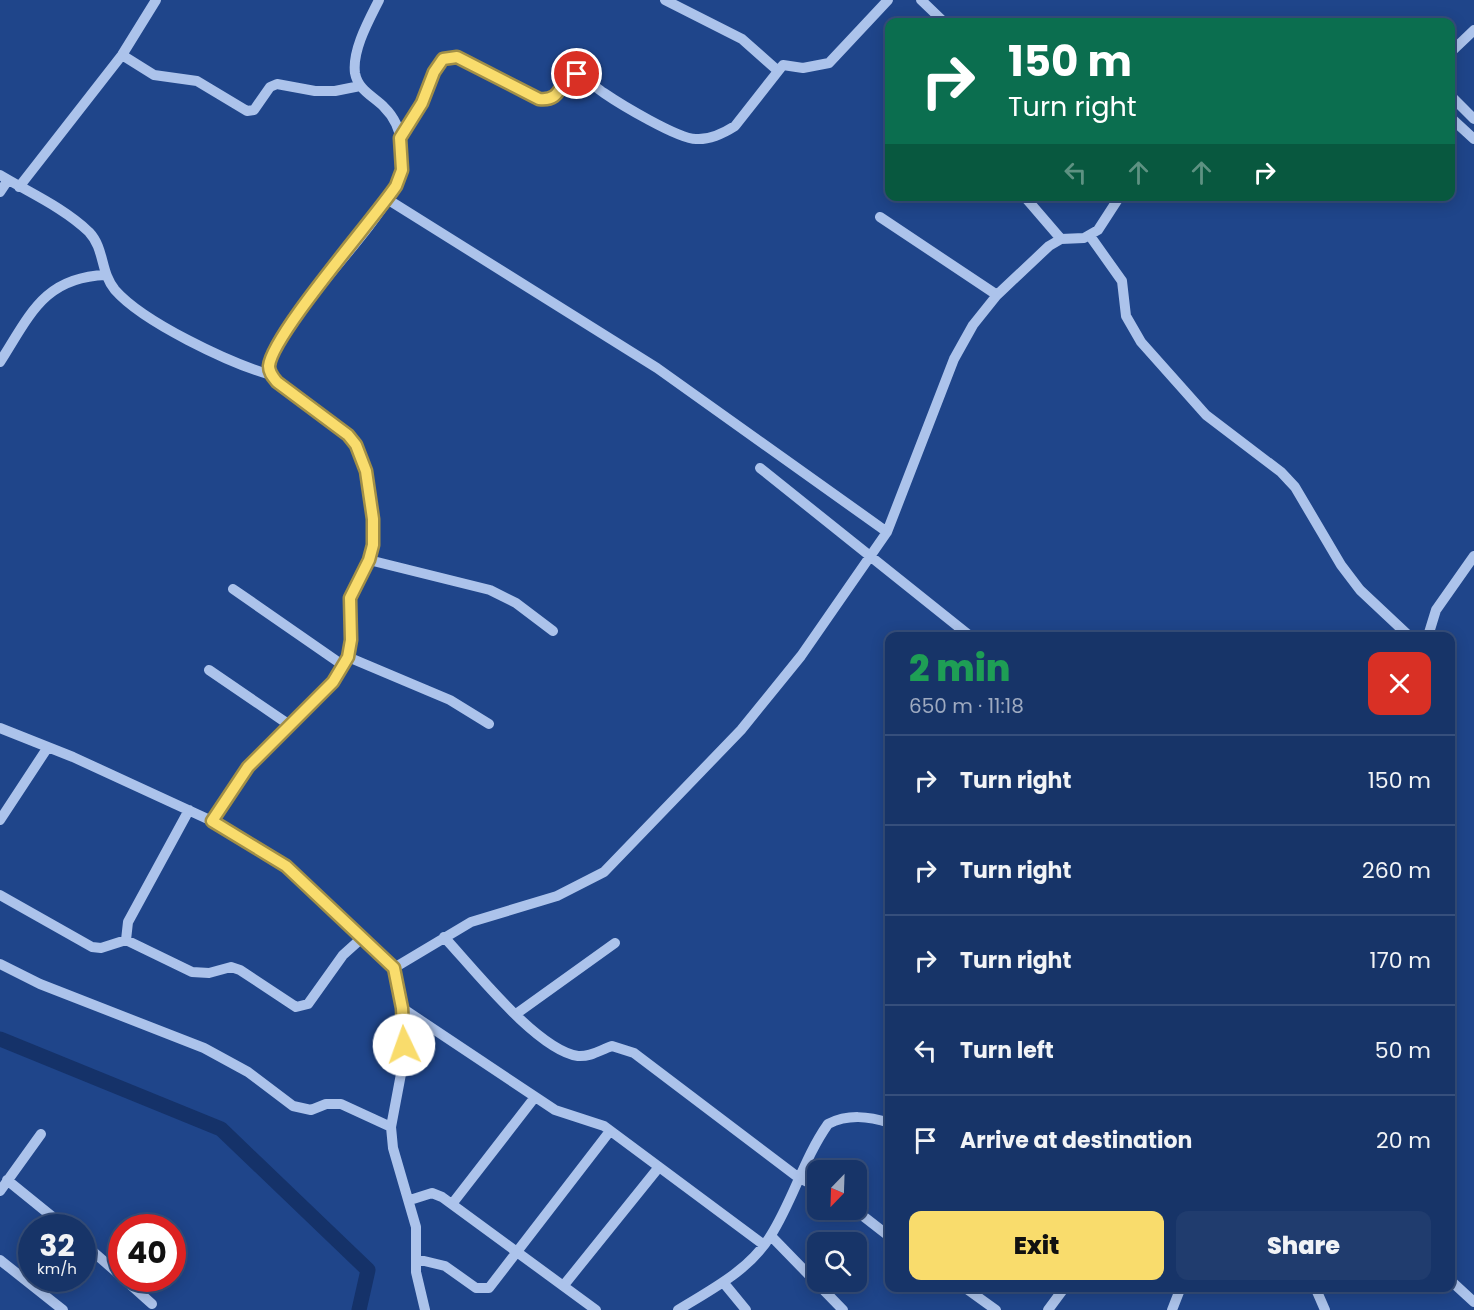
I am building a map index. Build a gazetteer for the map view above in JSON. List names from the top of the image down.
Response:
{
  "north": "bottom left",
  "page": {
    "turn": ["150 m", "Turn right"],
    "heading": ["2 min", "650 m · 11:18"],
    "list": [
      {
        "name": "Turn right",
        "value": "150 m"
      },
      {
        "name": "Turn right",
        "value": "260 m"
      },
      {
        "name": "Turn right",
        "value": "170 m"
      },
      {
        "name": "Turn left",
        "value": "50 m"
      },
      {
        "name": "Arrive at destination",
        "value": "20 m"
      }
    ],
    "buttons": ["Exit", "Share"],
    "speed": "32 km/h",
    "limit": "40"
  }
}
